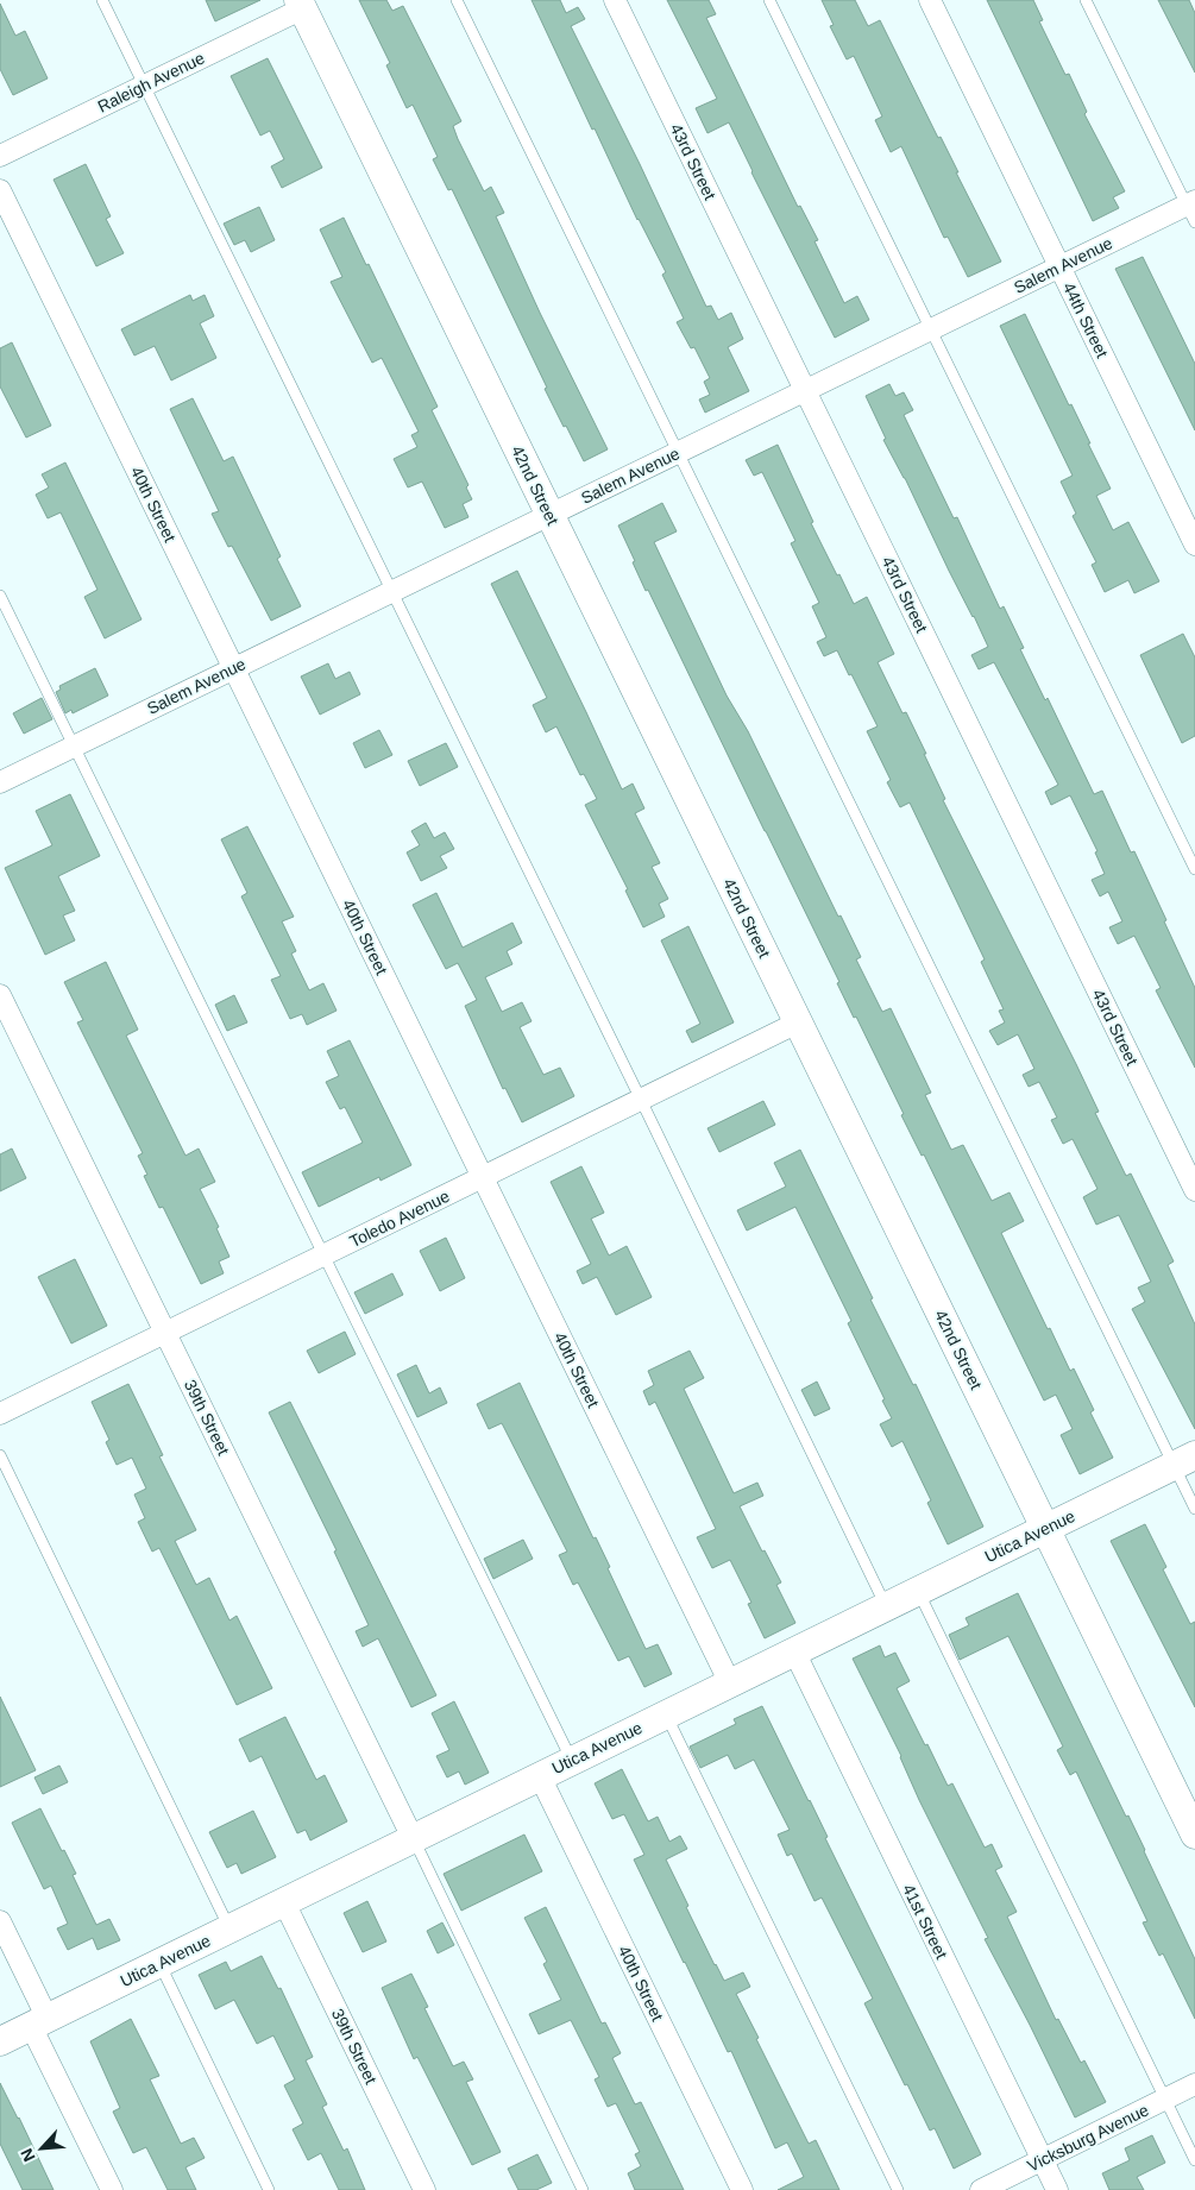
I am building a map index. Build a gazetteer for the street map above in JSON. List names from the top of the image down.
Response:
{
  "streets": {
    "street": [
      "Raleigh Avenue",
      "43rd Street",
      "Salem Avenue",
      "44th Street",
      "42nd Street",
      "40th Street",
      "Toledo Avenue",
      "39th Street",
      "Utica Avenue",
      "41st Street",
      "Vicksburg Avenue"
    ]
  },
  "crossings": [
    ["Raleigh Avenue", "42nd Street"],
    ["43rd Street", "Salem Avenue"],
    ["Salem Avenue", "44th Street"],
    ["Salem Avenue", "42nd Street"],
    ["Salem Avenue", "40th Street"],
    ["42nd Street", "Toledo Avenue"],
    ["42nd Street", "Utica Avenue"],
    ["40th Street", "Toledo Avenue"],
    ["40th Street", "Utica Avenue"],
    ["Toledo Avenue", "39th Street"],
    ["39th Street", "Utica Avenue"],
    ["Utica Avenue", "41st Street"],
    ["41st Street", "Vicksburg Avenue"]
  ],
  "north": "bottom left"
}
